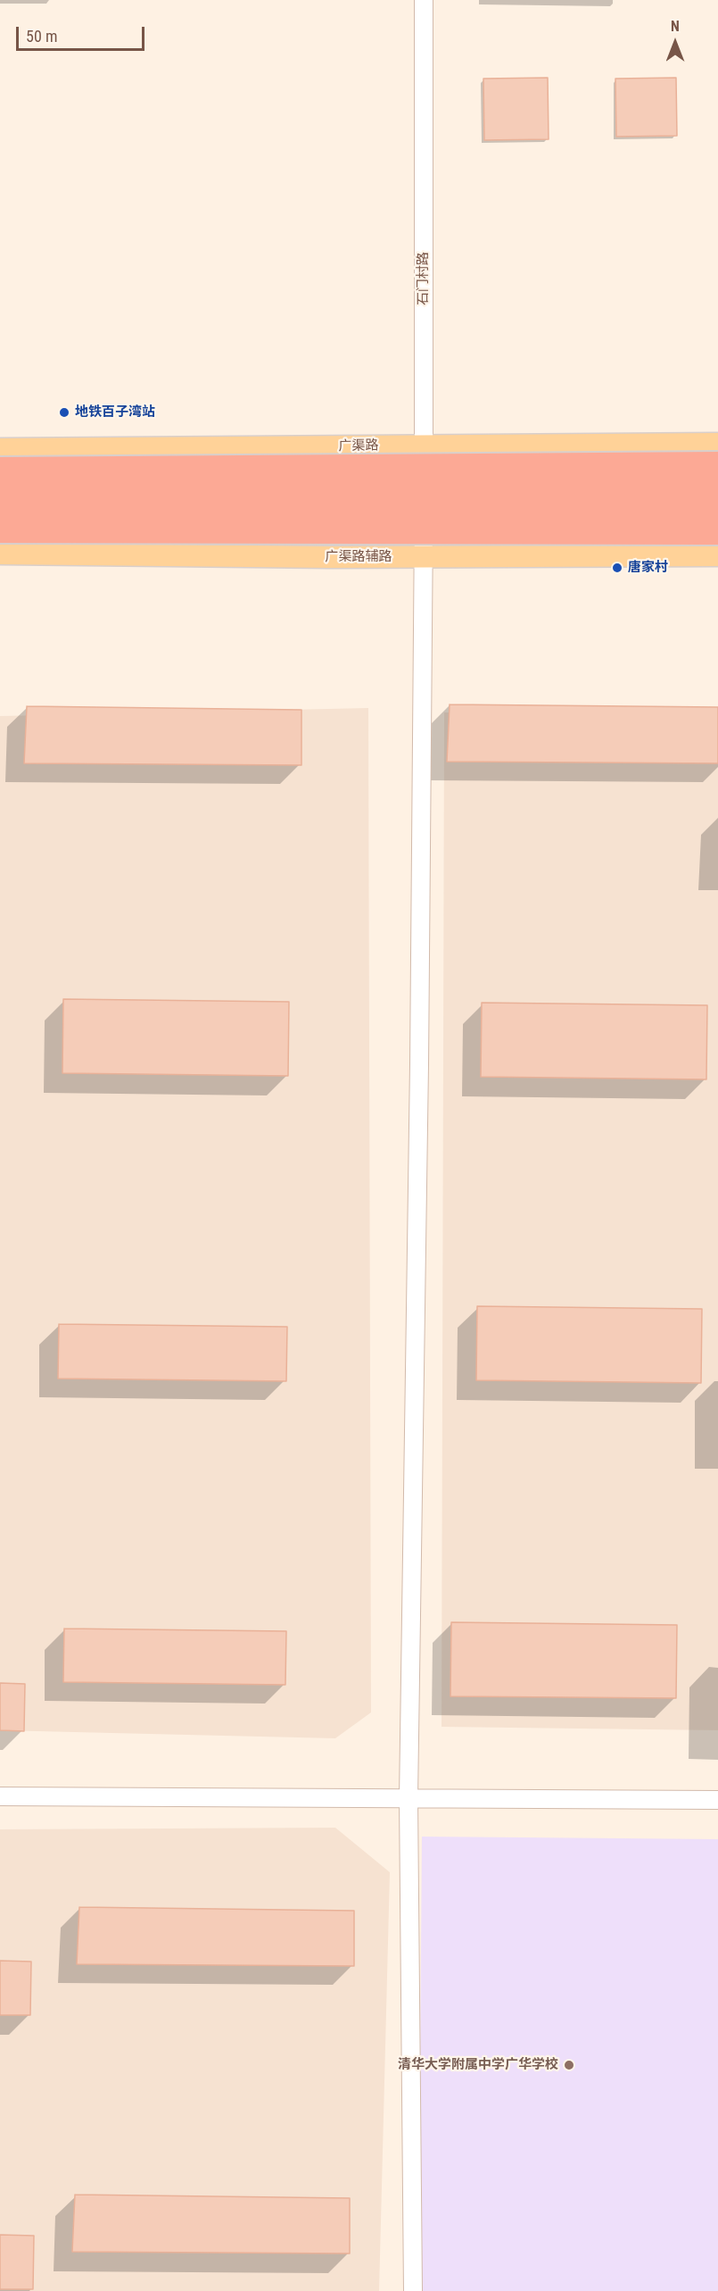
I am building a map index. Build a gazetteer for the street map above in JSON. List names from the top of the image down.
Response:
{
  "streets": {
    "main road": ["广渠路", "广渠路辅路"],
    "street": ["石门村路"]
  },
  "crossings": [
    ["石门村路", "广渠路"],
    ["石门村路", "广渠路辅路"]
  ],
  "places": ["地铁百子湾站", "唐家村", "清华大学附属中学广华学校"],
  "scale_bar": "50 m",
  "north": "top"
}
